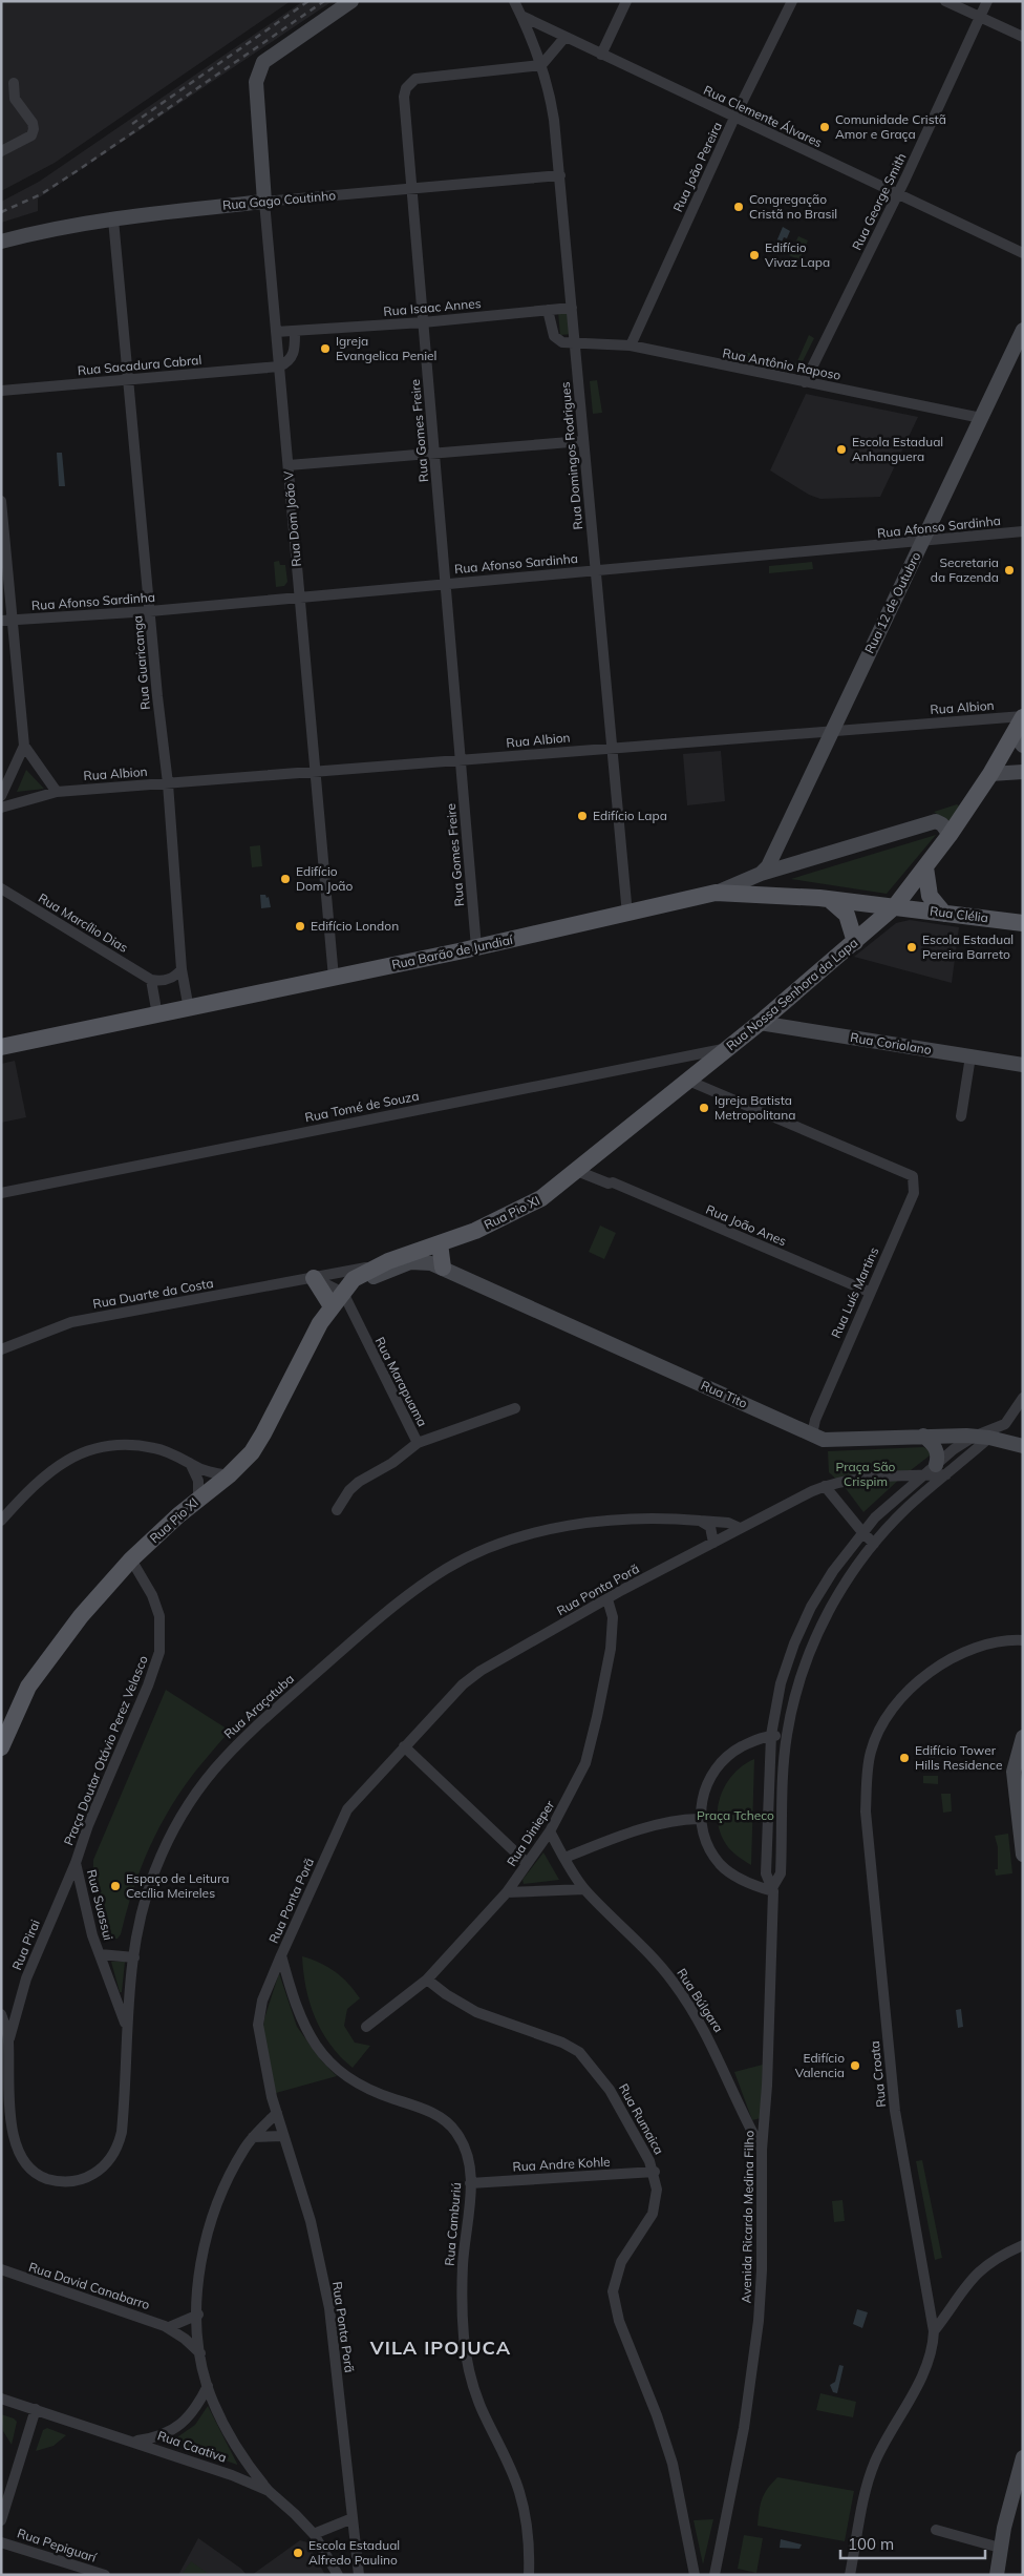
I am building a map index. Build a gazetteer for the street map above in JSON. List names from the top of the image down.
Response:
{
  "streets": {
    "main road": [
      "Rua Clélia",
      "Rua Barão de Jundiaí",
      "Rua Nossa Senhora da Lapa",
      "Rua Pio XI"
    ],
    "street": [
      "Rua Clemente Álvares",
      "Rua João Pereira",
      "Rua Gago Coutinho",
      "Rua George Smith",
      "Rua Isaac Annes",
      "Rua Antônio Raposo",
      "Rua Sacadura Cabral",
      "Rua Gomes Freire",
      "Rua Domingos Rodrigues",
      "Rua Dom João V",
      "Rua Afonso Sardinha",
      "Rua 12 de Outubro",
      "Rua Guaricanga",
      "Rua Albion",
      "Rua Marcílio Dias",
      "Rua Coriolano",
      "Rua Tomé de Souza",
      "Rua João Anes",
      "Rua Luís Martins",
      "Rua Duarte da Costa",
      "Rua Marapuama",
      "Rua Tito",
      "Rua Ponta Porã",
      "Rua Araçatuba",
      "Praça Doutor Otávio Perez Velasco",
      "Rua Dinieper",
      "Rua Suassui",
      "Rua Pirai",
      "Rua Búlgara",
      "Rua Croata",
      "Rua Rumaica",
      "Rua Andre Kohle",
      "Avenida Ricardo Medina Filho",
      "Rua Camburiú",
      "Rua David Canabarro",
      "Rua Caativa",
      "Rua Pepiguarí"
    ]
  },
  "crossings": [
    ["Rua Clemente Álvares", "Rua João Pereira"],
    ["Rua Clemente Álvares", "Rua George Smith"],
    ["Rua Clemente Álvares", "Rua Domingos Rodrigues"],
    ["Rua João Pereira", "Rua Antônio Raposo"],
    ["Rua Gago Coutinho", "Rua Gomes Freire"],
    ["Rua Gago Coutinho", "Rua Domingos Rodrigues"],
    ["Rua Gago Coutinho", "Rua Dom João V"],
    ["Rua Gago Coutinho", "Rua Guaricanga"],
    ["Rua George Smith", "Rua Antônio Raposo"],
    ["Rua Isaac Annes", "Rua Gomes Freire"],
    ["Rua Isaac Annes", "Rua Domingos Rodrigues"],
    ["Rua Isaac Annes", "Rua Dom João V"],
    ["Rua Antônio Raposo", "Rua Domingos Rodrigues"],
    ["Rua Antônio Raposo", "Rua 12 de Outubro"],
    ["Rua Sacadura Cabral", "Rua Dom João V"],
    ["Rua Sacadura Cabral", "Rua Guaricanga"],
    ["Rua Gomes Freire", "Rua Domingos Rodrigues"],
    ["Rua Gomes Freire", "Rua Afonso Sardinha"],
    ["Rua Gomes Freire", "Rua Albion"],
    ["Rua Gomes Freire", "Rua Barão de Jundiaí"],
    ["Rua Domingos Rodrigues", "Rua Afonso Sardinha"],
    ["Rua Domingos Rodrigues", "Rua Albion"],
    ["Rua Domingos Rodrigues", "Rua Barão de Jundiaí"],
    ["Rua Dom João V", "Rua Afonso Sardinha"],
    ["Rua Dom João V", "Rua Albion"],
    ["Rua Dom João V", "Rua Barão de Jundiaí"],
    ["Rua Afonso Sardinha", "Rua 12 de Outubro"],
    ["Rua Afonso Sardinha", "Rua Guaricanga"],
    ["Rua 12 de Outubro", "Rua Albion"],
    ["Rua Guaricanga", "Rua Albion"],
    ["Rua Guaricanga", "Rua Barão de Jundiaí"],
    ["Rua Clélia", "Rua Barão de Jundiaí"],
    ["Rua Clélia", "Rua Nossa Senhora da Lapa"],
    ["Rua Nossa Senhora da Lapa", "Rua Coriolano"],
    ["Rua Nossa Senhora da Lapa", "Rua Tomé de Souza"],
    ["Rua Nossa Senhora da Lapa", "Rua Pio XI"],
    ["Rua Nossa Senhora da Lapa", "Rua Luís Martins"],
    ["Rua Pio XI", "Rua João Anes"],
    ["Rua Pio XI", "Rua Luís Martins"],
    ["Rua Pio XI", "Rua Duarte da Costa"],
    ["Rua Pio XI", "Rua Marapuama"],
    ["Rua Pio XI", "Rua Tito"],
    ["Rua Pio XI", "Praça Doutor Otávio Perez Velasco"],
    ["Rua João Anes", "Rua Luís Martins"],
    ["Rua Luís Martins", "Rua Tito"],
    ["Rua Ponta Porã", "Rua Araçatuba"],
    ["Rua Ponta Porã", "Rua Dinieper"],
    ["Rua Ponta Porã", "Rua Camburiú"],
    ["Rua Araçatuba", "Rua Suassui"],
    ["Rua Araçatuba", "Rua Pirai"],
    ["Praça Doutor Otávio Perez Velasco", "Rua Suassui"],
    ["Praça Doutor Otávio Perez Velasco", "Rua Pirai"],
    ["Rua Dinieper", "Rua Búlgara"],
    ["Rua Dinieper", "Rua Rumaica"],
    ["Rua Suassui", "Rua Pirai"],
    ["Rua Búlgara", "Avenida Ricardo Medina Filho"],
    ["Rua Rumaica", "Rua Andre Kohle"],
    ["Rua Andre Kohle", "Rua Camburiú"]
  ],
  "districts": ["VILA IPOJUCA"],
  "parks": ["Praça São Crispim", "Praça Tcheco"],
  "places": [
    "Comunidade Cristã Amor e Graça",
    "Congregação Cristã no Brasil",
    "Edifício Vivaz Lapa",
    "Igreja Evangelica Peniel",
    "Escola Estadual Anhanguera",
    "Secretaria da Fazenda",
    "Edifício Lapa",
    "Edifício Dom João",
    "Edifício London",
    "Escola Estadual Pereira Barreto",
    "Igreja Batista Metropolitana",
    "Edifício Tower Hills Residence",
    "Espaço de Leitura Cecília Meireles",
    "Edifício Valencia",
    "Escola Estadual Alfredo Paulino"
  ],
  "scale_bar": "100 m"
}
